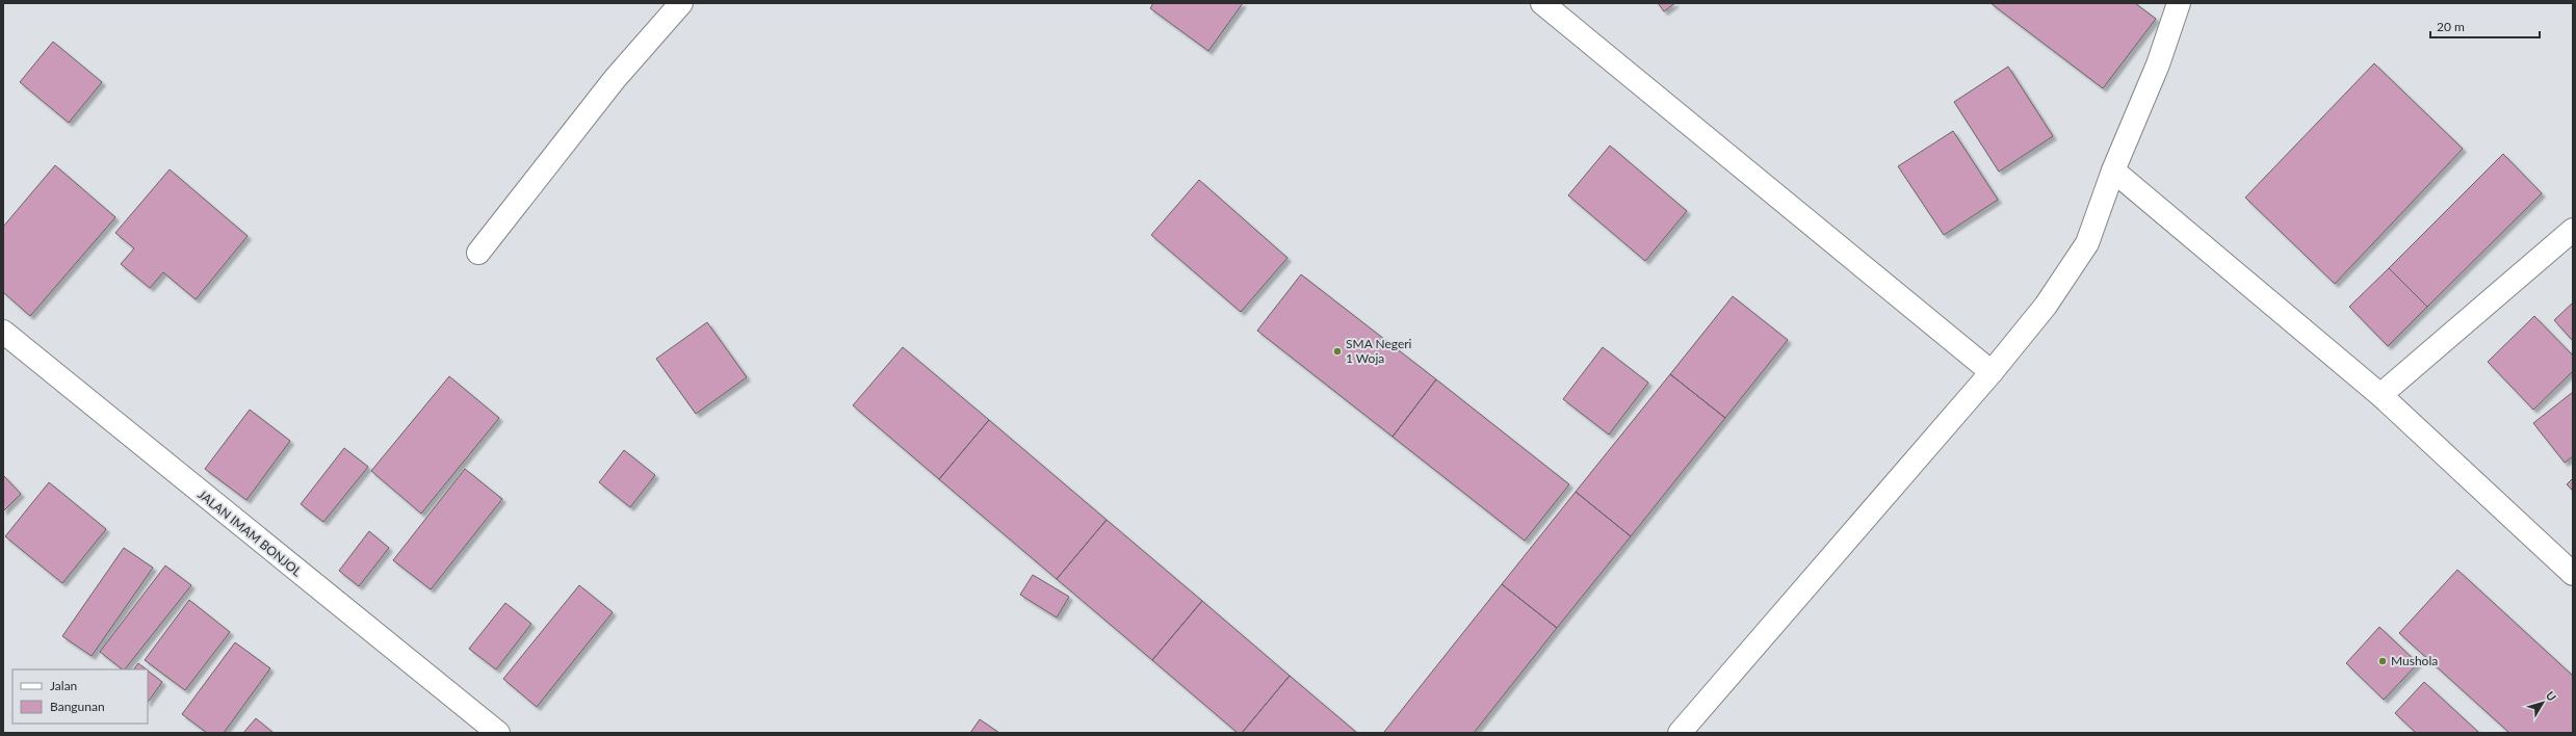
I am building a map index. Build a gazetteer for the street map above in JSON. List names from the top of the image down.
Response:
{
  "streets": {
    "main road": ["JALAN IMAM BONJOL"]
  },
  "places": ["SMA Negeri 1 Woja", "Mushola"],
  "legend": ["Jalan", "Bangunan"],
  "scale_bar": "20 m",
  "north": "top right"
}
